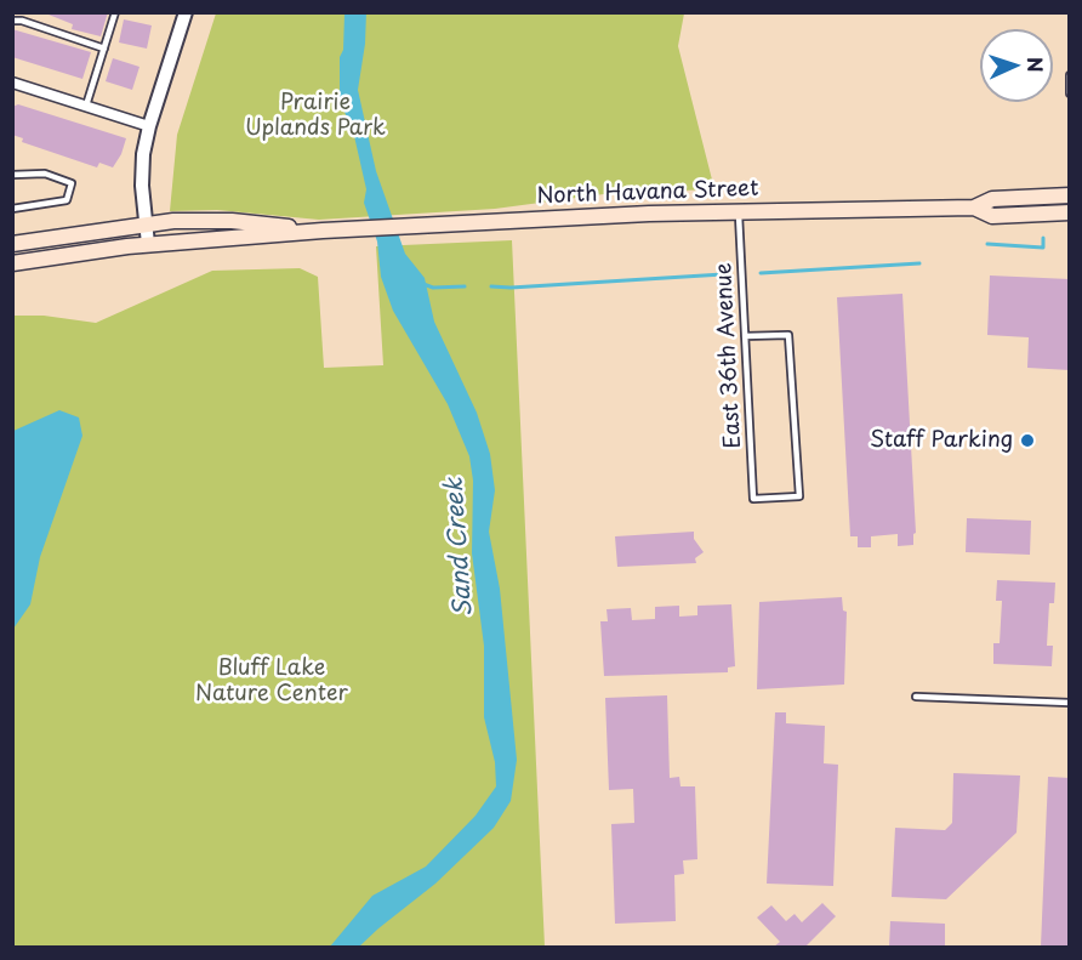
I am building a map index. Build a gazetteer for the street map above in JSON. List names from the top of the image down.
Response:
{
  "streets": {
    "main road": ["North Havana Street"],
    "lane": ["East 36th Avenue"]
  },
  "crossings": [
    ["North Havana Street", "East 36th Avenue"]
  ],
  "water": ["Sand Creek"],
  "parks": ["Prairie Uplands Park", "Bluff Lake Nature Center"],
  "places": ["Staff Parking"],
  "north": "right"
}
